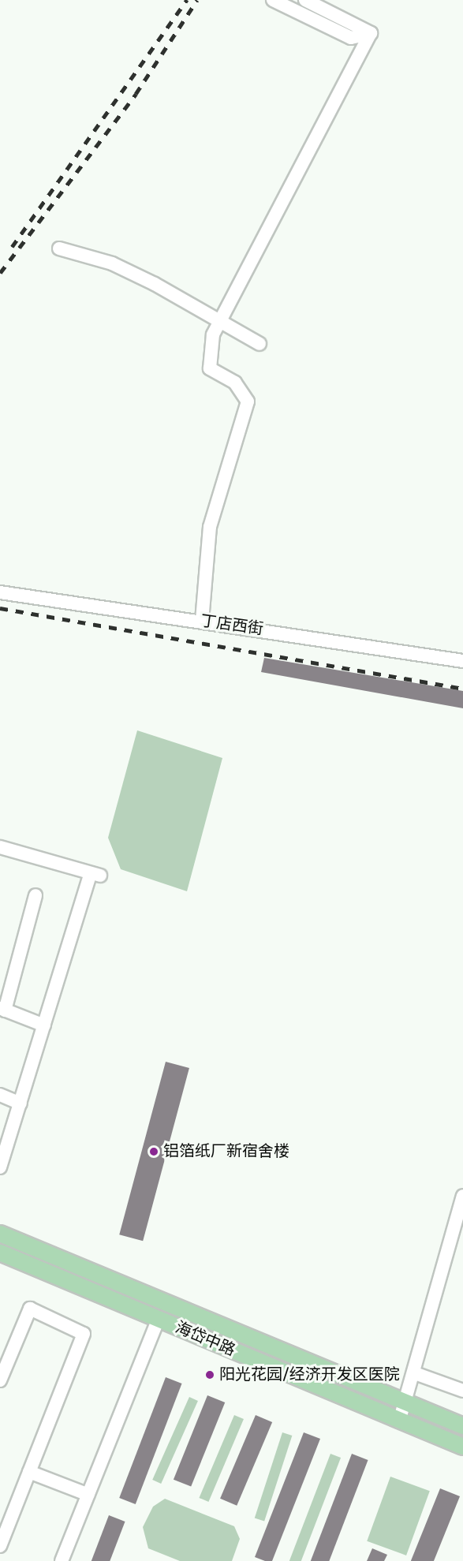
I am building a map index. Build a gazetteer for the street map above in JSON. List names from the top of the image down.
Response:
{
  "streets": {
    "main road": ["海岱中路"],
    "street": ["丁店西街"]
  },
  "places": ["铝箔纸厂新宿舍楼", "阳光花园/经济开发区医院"]
}
